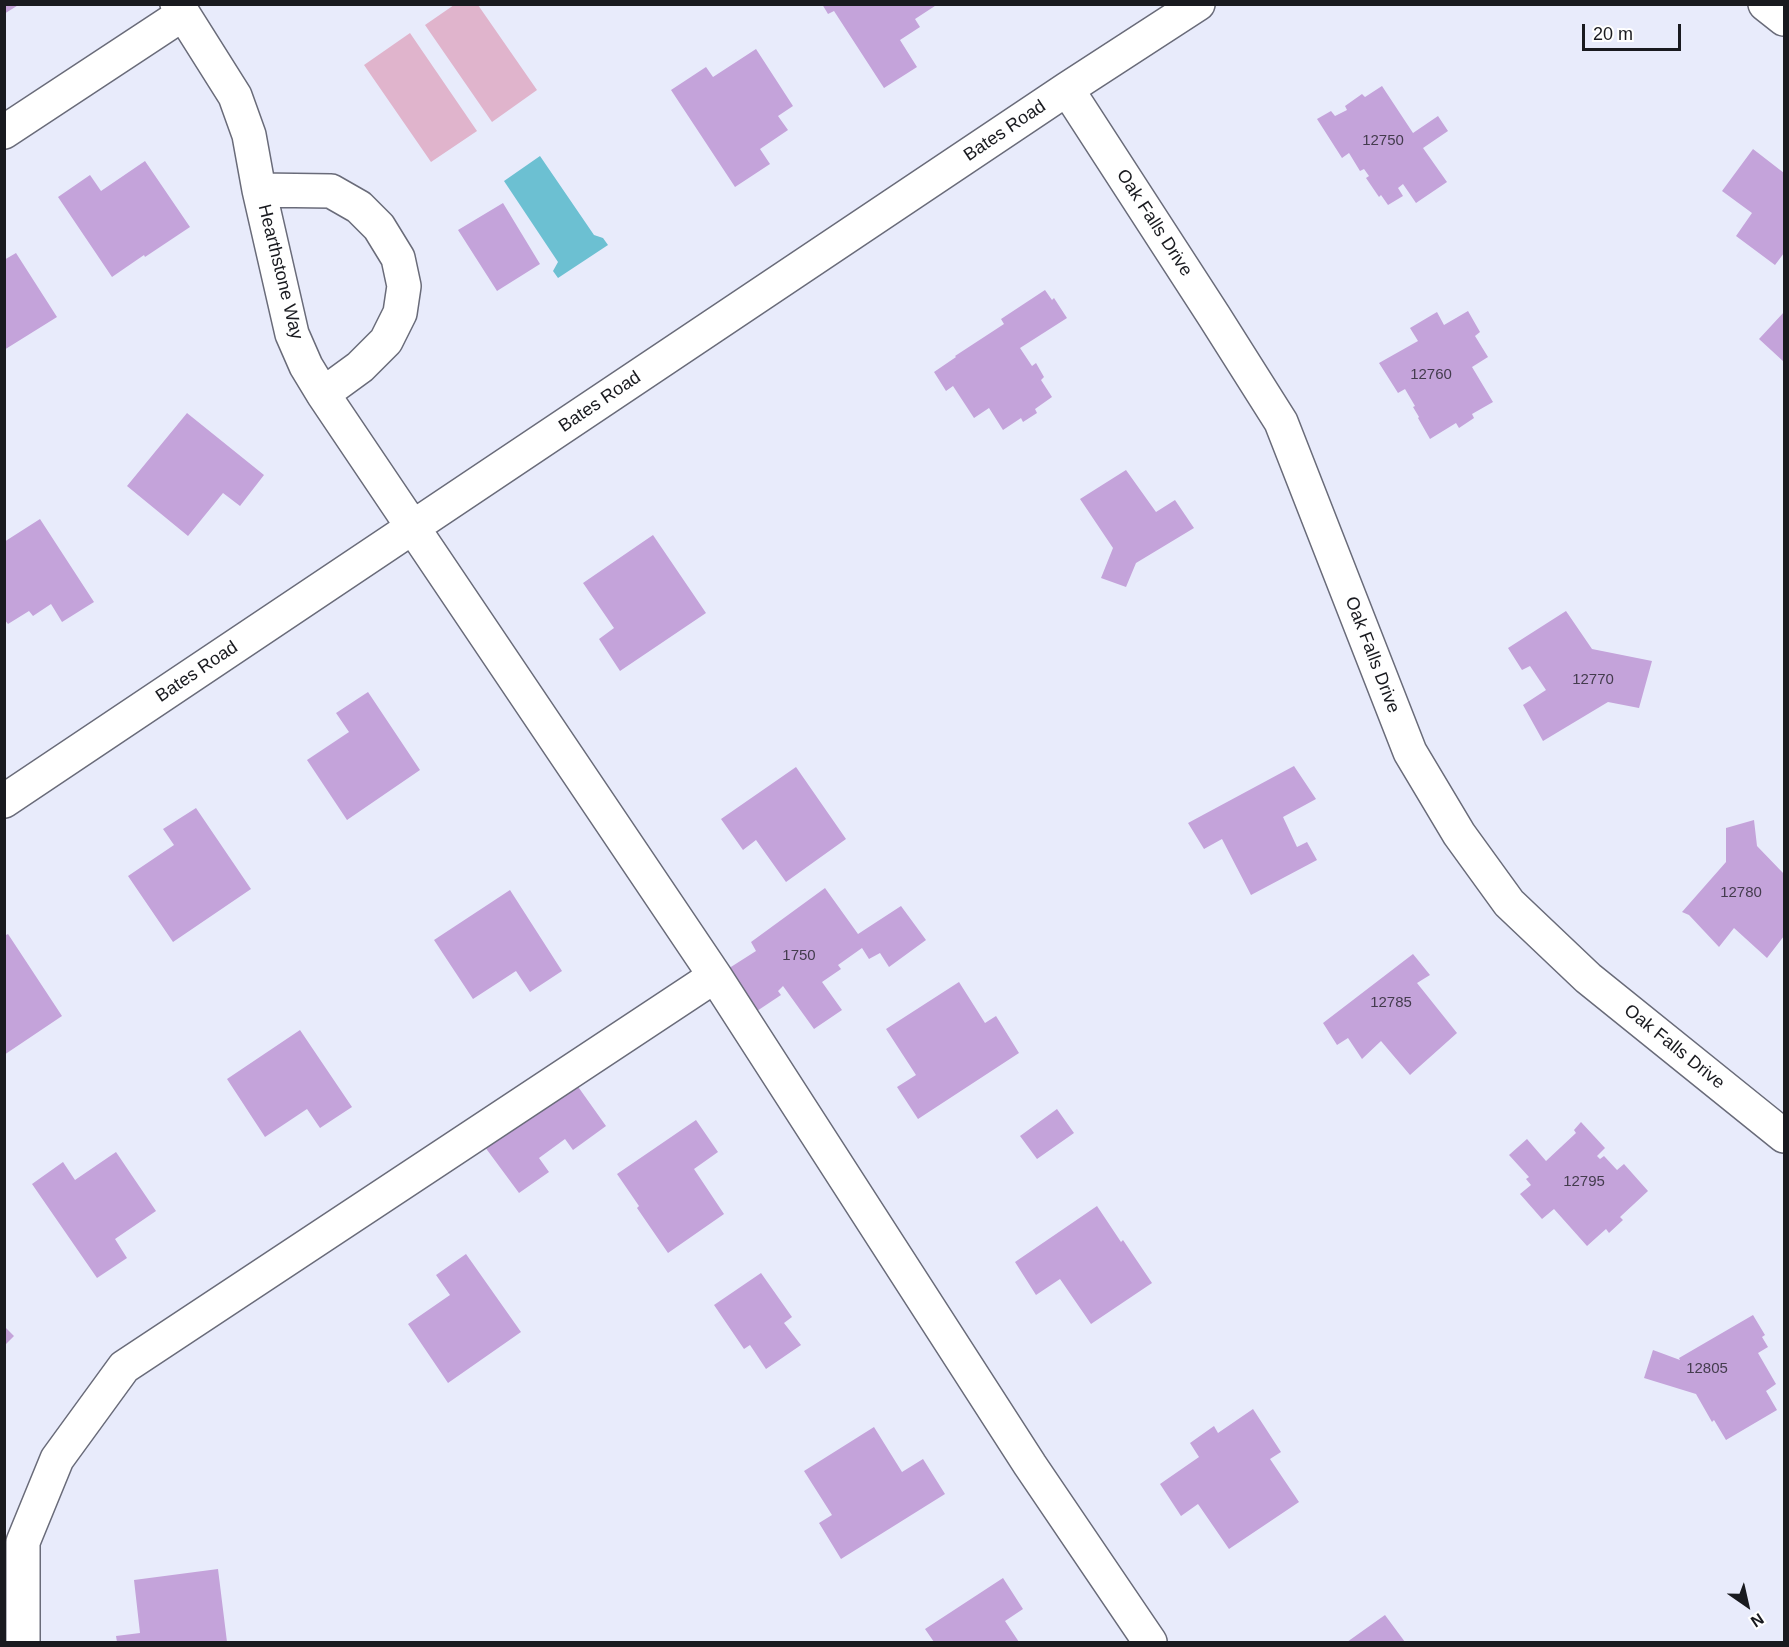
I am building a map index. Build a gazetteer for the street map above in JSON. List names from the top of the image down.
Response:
{
  "streets": {
    "street": ["Bates Road", "Oak Falls Drive", "Hearthstone Way"]
  },
  "crossings": [
    ["Bates Road", "Oak Falls Drive"],
    ["Bates Road", "Hearthstone Way"]
  ],
  "house_numbers": [
    "12750",
    "12760",
    "12770",
    "12780",
    "1750",
    "12785",
    "12795",
    "12805"
  ],
  "scale_bar": "20 m",
  "north": "bottom right"
}
